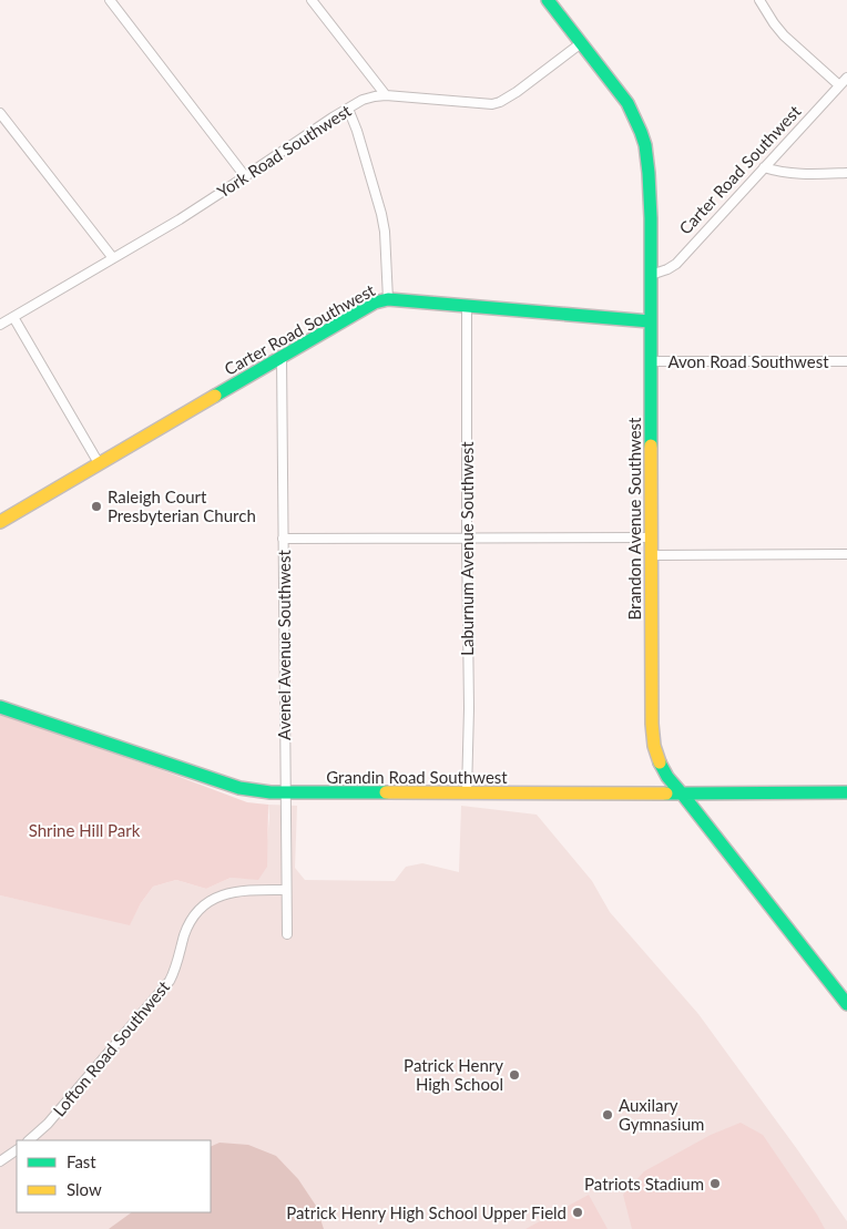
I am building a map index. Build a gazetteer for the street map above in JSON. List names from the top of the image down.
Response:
{
  "streets": {
    "street": [
      "York Road Southwest",
      "Carter Road Southwest",
      "Avon Road Southwest",
      "Brandon Avenue Southwest",
      "Laburnum Avenue Southwest",
      "Avenel Avenue Southwest",
      "Grandin Road Southwest",
      "Lofton Road Southwest"
    ]
  },
  "crossings": [
    ["York Road Southwest", "Brandon Avenue Southwest"],
    ["Carter Road Southwest", "Brandon Avenue Southwest"],
    ["Carter Road Southwest", "Laburnum Avenue Southwest"],
    ["Carter Road Southwest", "Avenel Avenue Southwest"],
    ["Avon Road Southwest", "Brandon Avenue Southwest"],
    ["Brandon Avenue Southwest", "Grandin Road Southwest"],
    ["Laburnum Avenue Southwest", "Grandin Road Southwest"],
    ["Avenel Avenue Southwest", "Grandin Road Southwest"],
    ["Avenel Avenue Southwest", "Lofton Road Southwest"]
  ],
  "parks": ["Shrine Hill Park"],
  "places": [
    "Raleigh Court Presbyterian Church",
    "Patrick Henry High School",
    "Auxilary Gymnasium",
    "Patriots Stadium",
    "Patrick Henry High School Upper Field"
  ],
  "legend": ["Fast", "Slow"]
}
